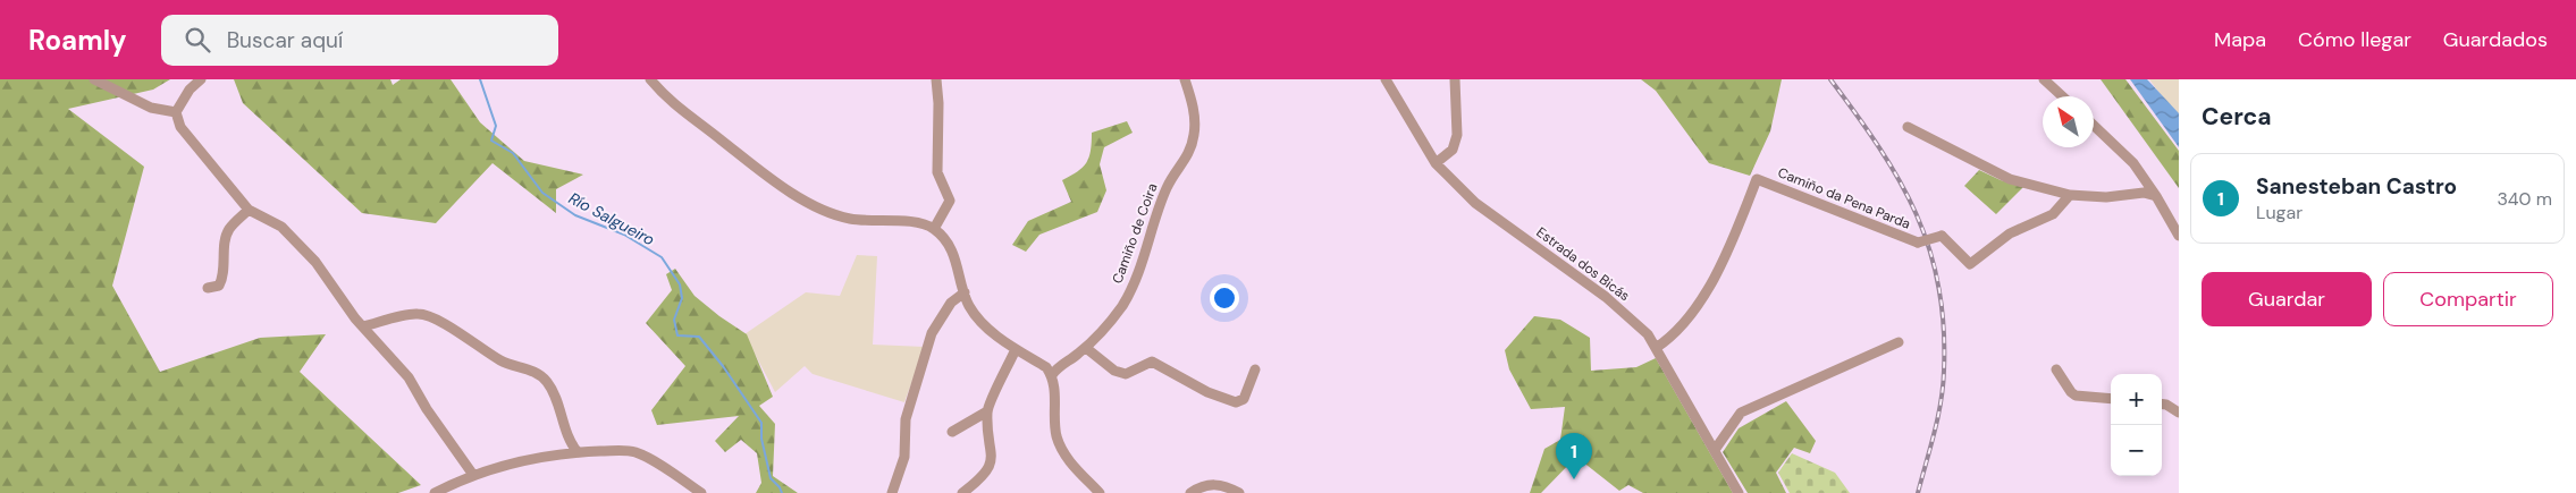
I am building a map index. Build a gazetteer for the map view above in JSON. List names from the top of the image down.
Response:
{
  "streets": {
    "street": ["Camiño da Pena Parda", "Camiño de Coira", "Estrada dos Bicás"]
  },
  "crossings": [
    ["Camiño da Pena Parda", "Estrada dos Bicás"]
  ],
  "water": ["Río Salgueiro"],
  "north": "top left",
  "page": {
    "header": "Roamly",
    "search": "Buscar aquí",
    "nav": ["Mapa", "Cómo llegar", "Guardados"],
    "heading": "Cerca",
    "list": [
      {
        "mark": "1",
        "name": "Sanesteban Castro",
        "note": "Lugar",
        "value": "340 m"
      }
    ],
    "buttons": ["Guardar", "Compartir"],
    "map_buttons": ["+", "−"],
    "pins": "1"
  }
}
